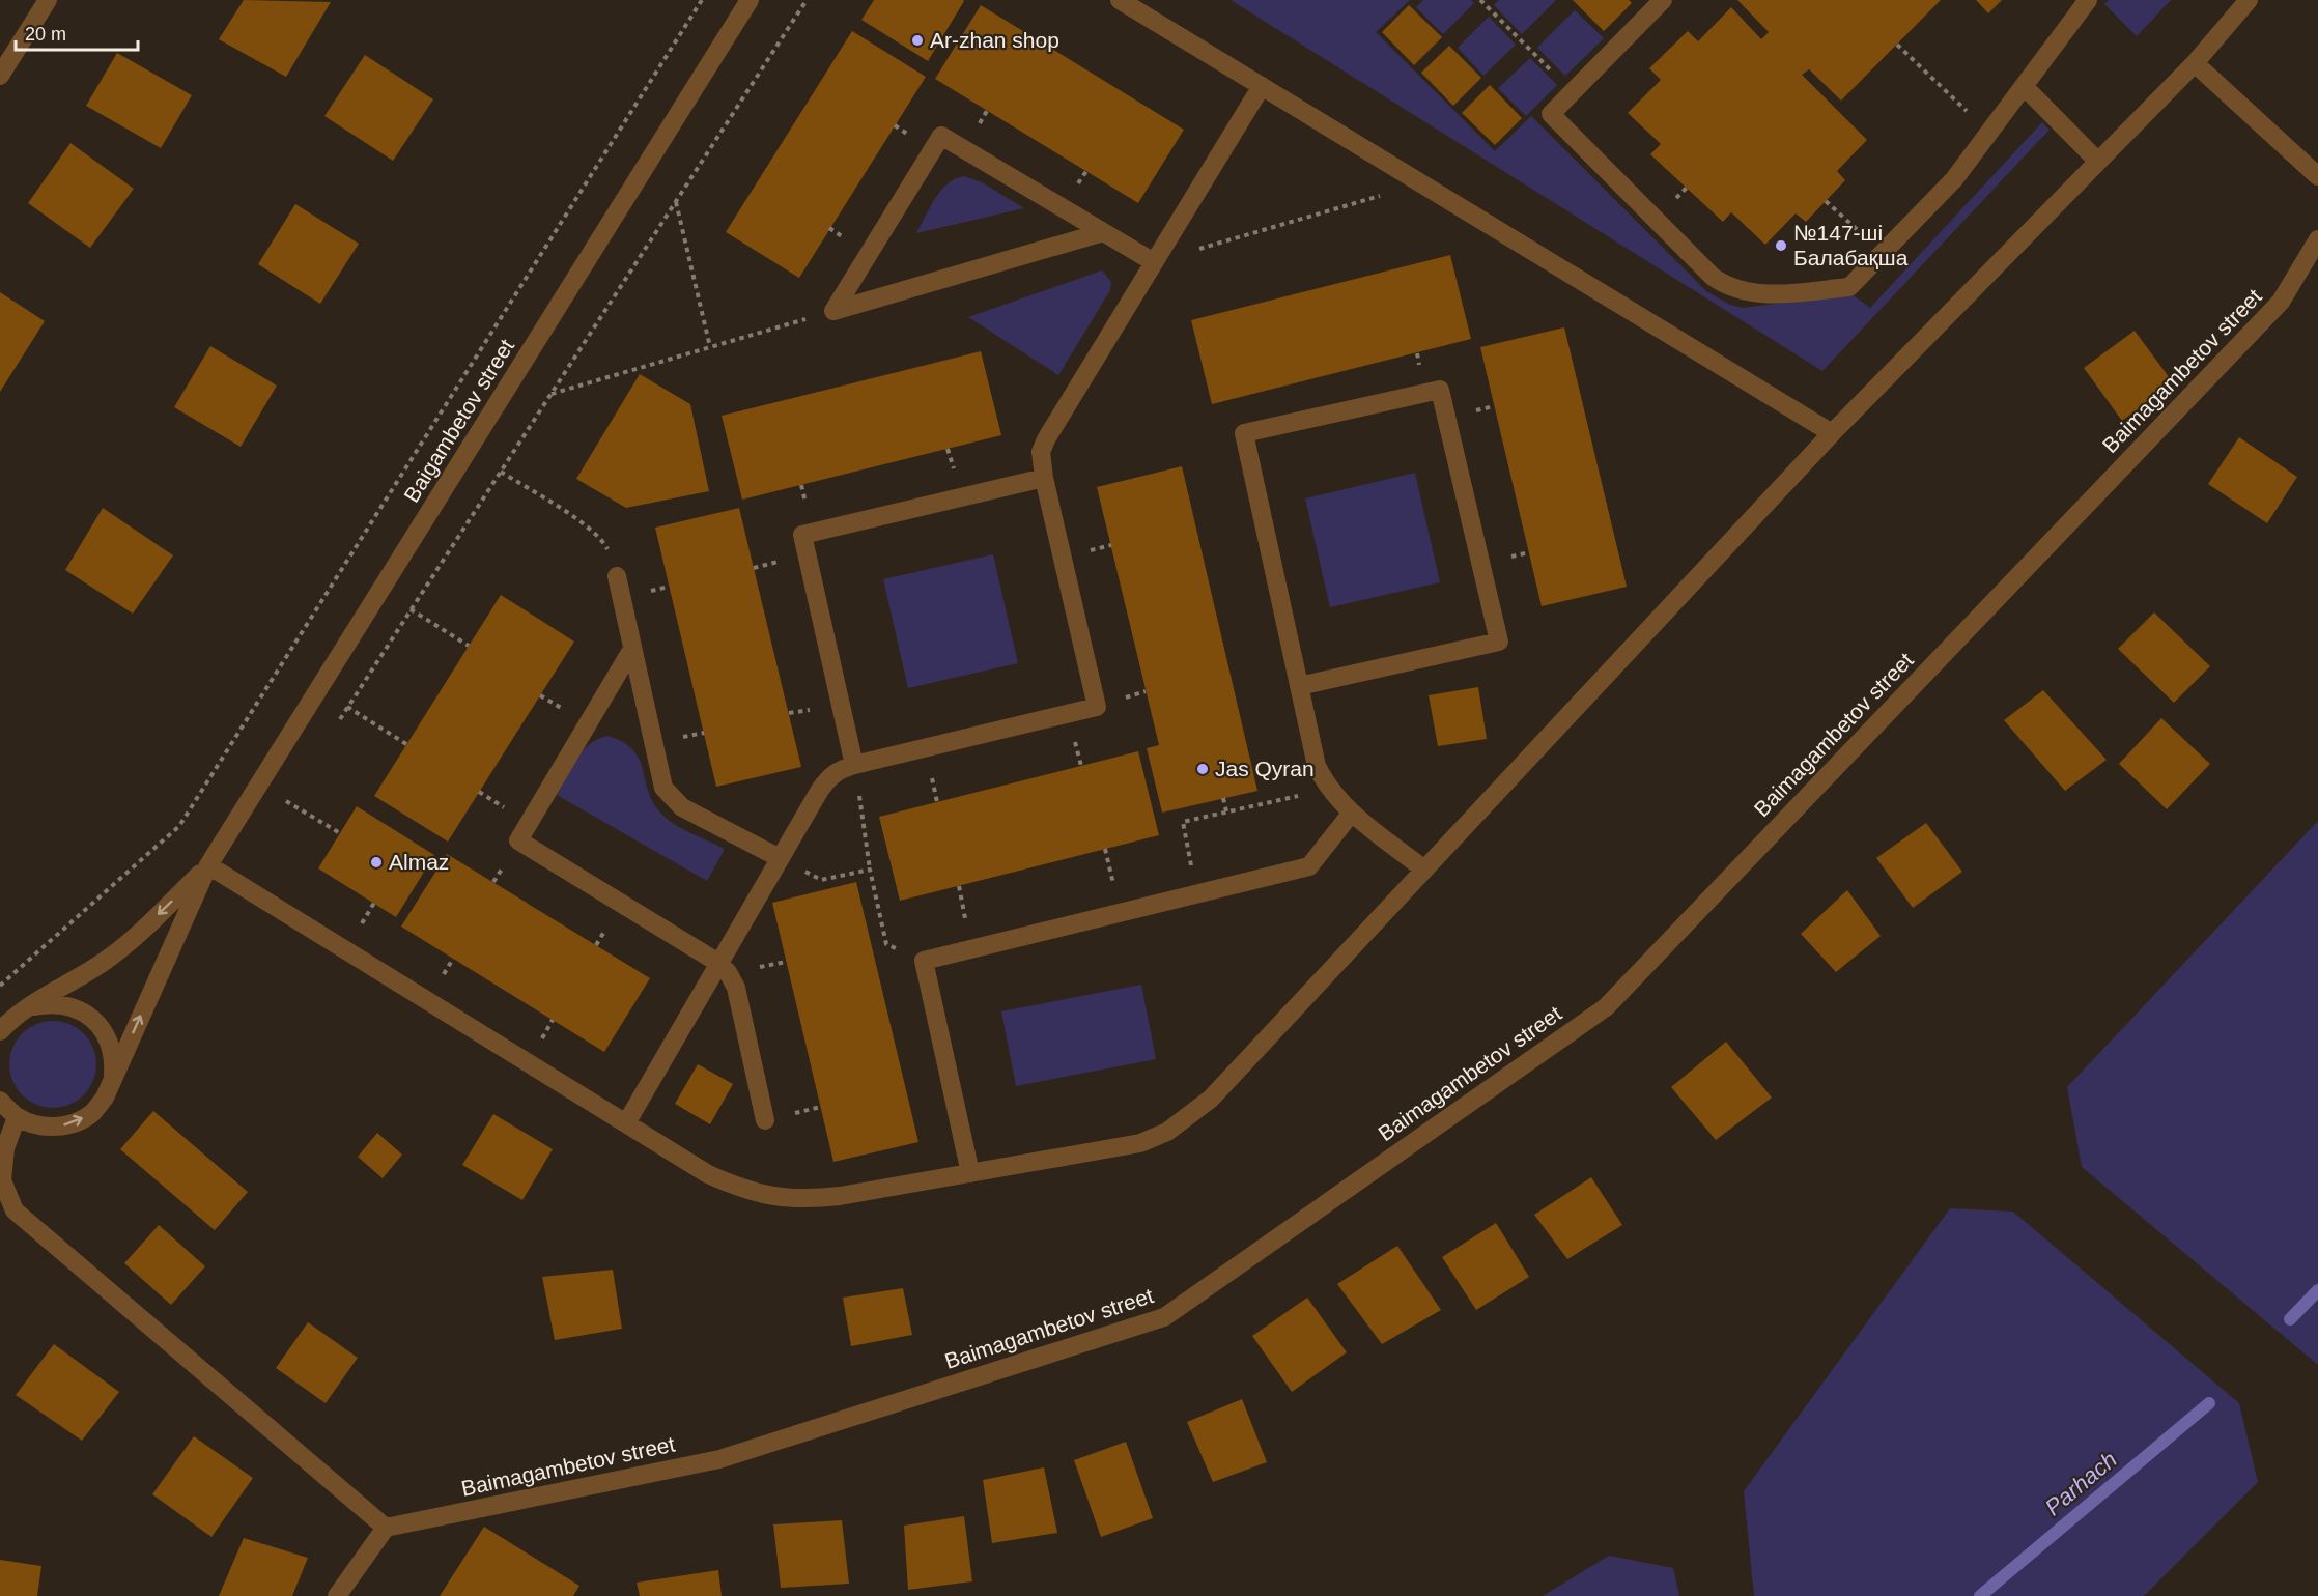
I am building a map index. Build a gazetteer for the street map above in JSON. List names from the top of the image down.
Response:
{
  "streets": {
    "street": ["Baimagambetov street", "Baigambetov street"]
  },
  "water": ["Parhach"],
  "places": [
    "Ar-zhan shop",
    "№147-ші Балабақша",
    "Jas Qyran",
    "Almaz"
  ],
  "scale_bar": "20 m"
}
